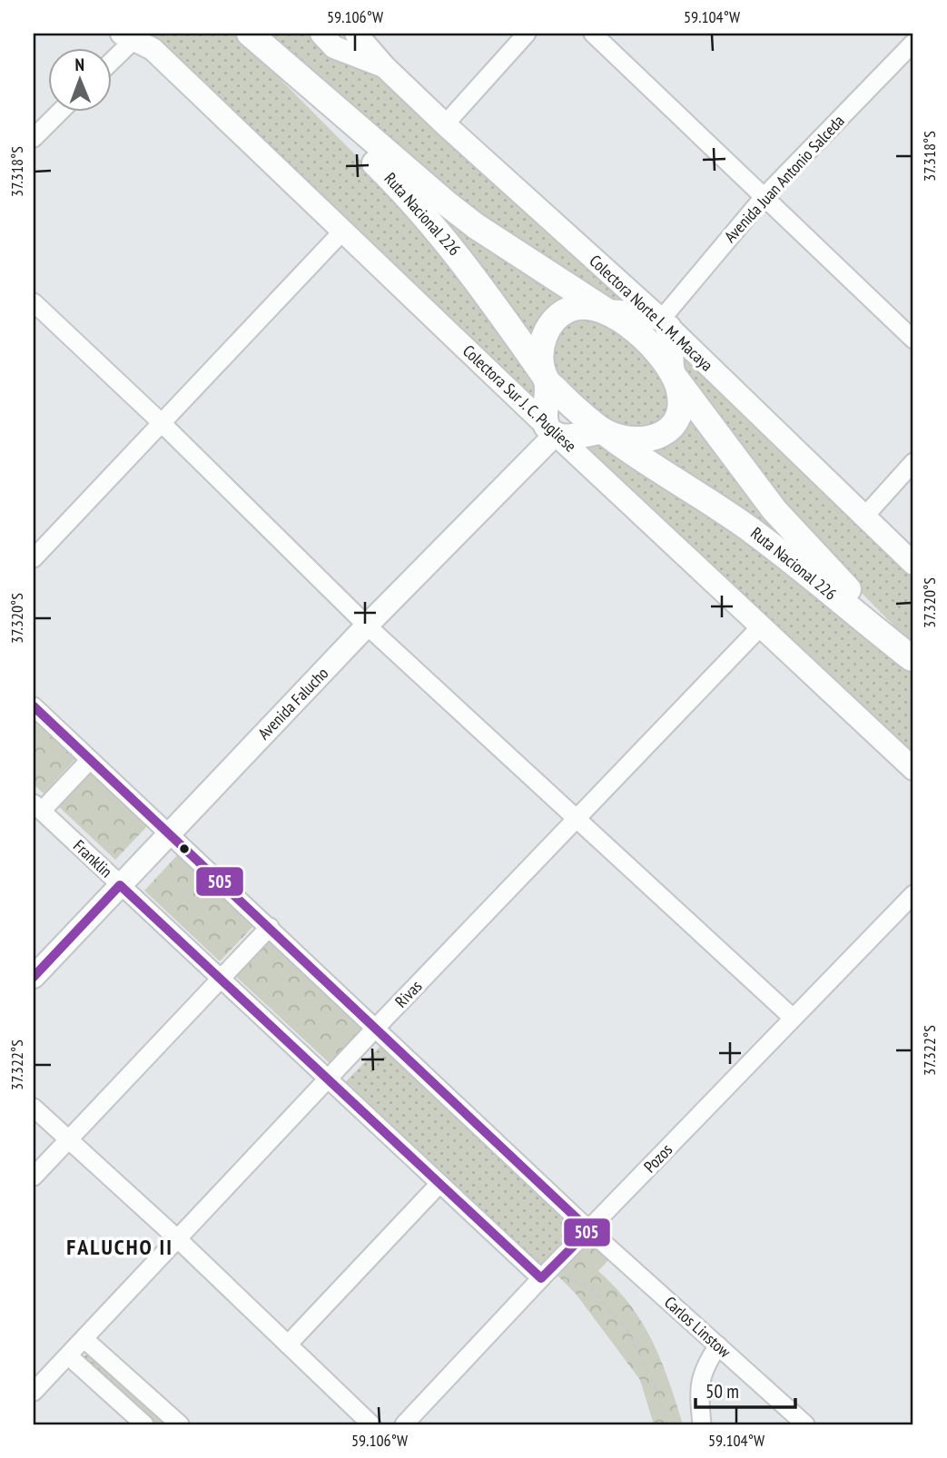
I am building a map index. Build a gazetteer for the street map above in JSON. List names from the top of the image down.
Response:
{
  "streets": {
    "highway": ["Ruta Nacional 226"],
    "main road": ["Colectora Norte L. M. Macaya", "Colectora Sur J. C. Pugliese", "Avenida Falucho"],
    "street": [
      "Avenida Juan Antonio Salceda",
      "Franklin",
      "Rivas",
      "Pozos",
      "Carlos Linstow"
    ]
  },
  "crossings": [
    ["Avenida Juan Antonio Salceda", "Colectora Norte L. M. Macaya"],
    ["Colectora Sur J. C. Pugliese", "Avenida Falucho"],
    ["Colectora Sur J. C. Pugliese", "Rivas"],
    ["Avenida Falucho", "Franklin"],
    ["Avenida Falucho", "Carlos Linstow"],
    ["Franklin", "Rivas"],
    ["Franklin", "Pozos"],
    ["Rivas", "Carlos Linstow"],
    ["Pozos", "Carlos Linstow"]
  ],
  "districts": ["FALUCHO II"],
  "lines": ["transit line 505"],
  "scale_bar": "50 m",
  "north": "top",
  "coordinates": [
    "59.106°W",
    "59.104°W",
    "37.318°S",
    "37.320°S",
    "37.322°S"
  ]
}
